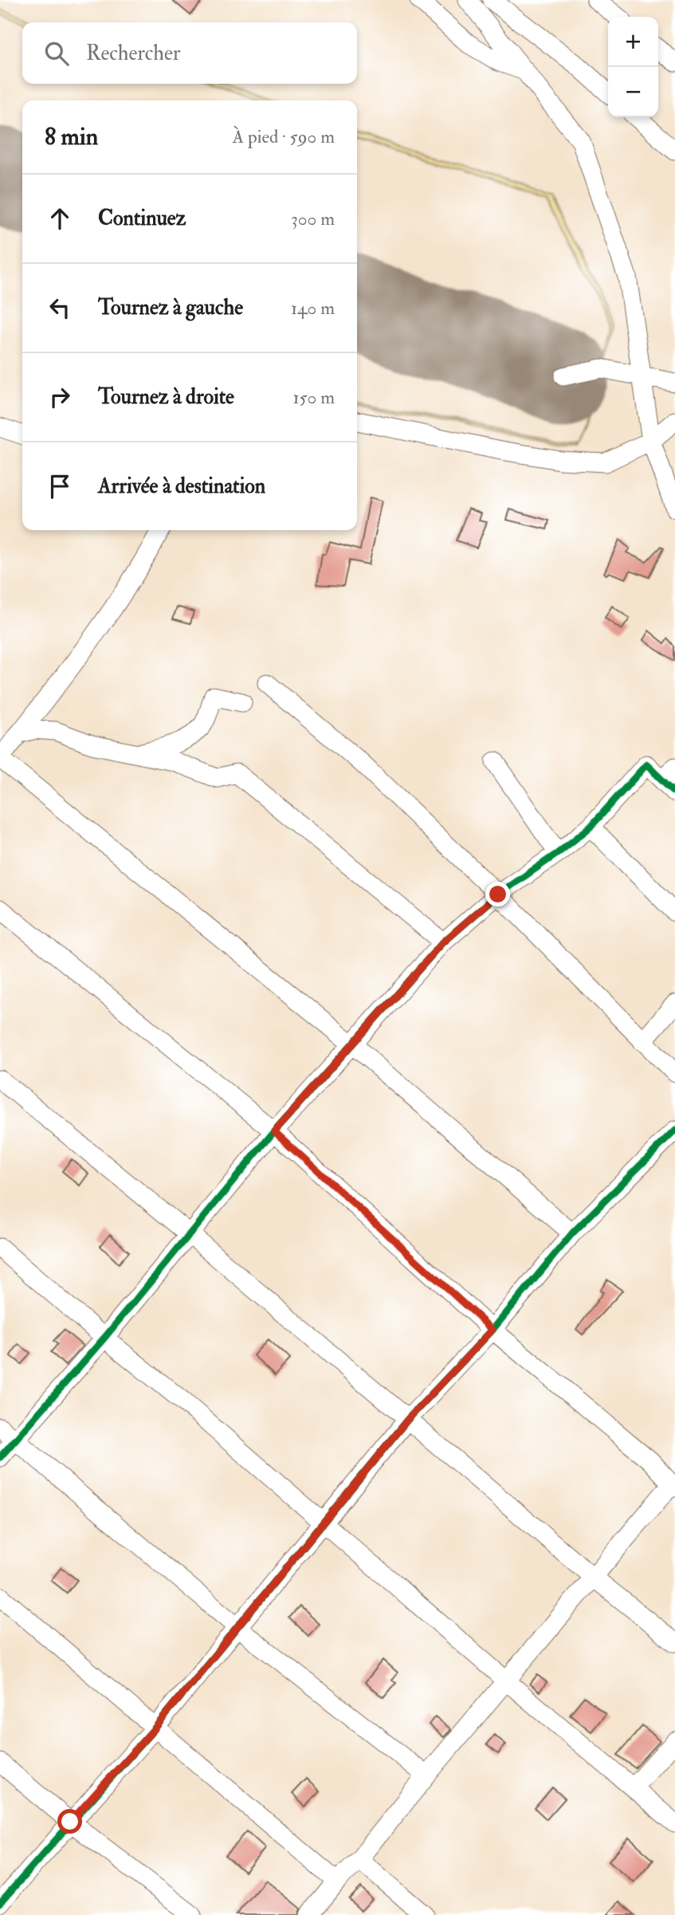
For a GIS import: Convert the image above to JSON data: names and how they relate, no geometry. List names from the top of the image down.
{
  "page": {
    "map_buttons": ["+", "−"],
    "search": "Rechercher",
    "heading": ["8 min", "À pied · 590 m"],
    "list": [
      ["Continuez", "300 m"],
      ["Tournez à gauche", "140 m"],
      ["Tournez à droite", "150 m"],
      "Arrivée à destination"
    ]
  }
}
